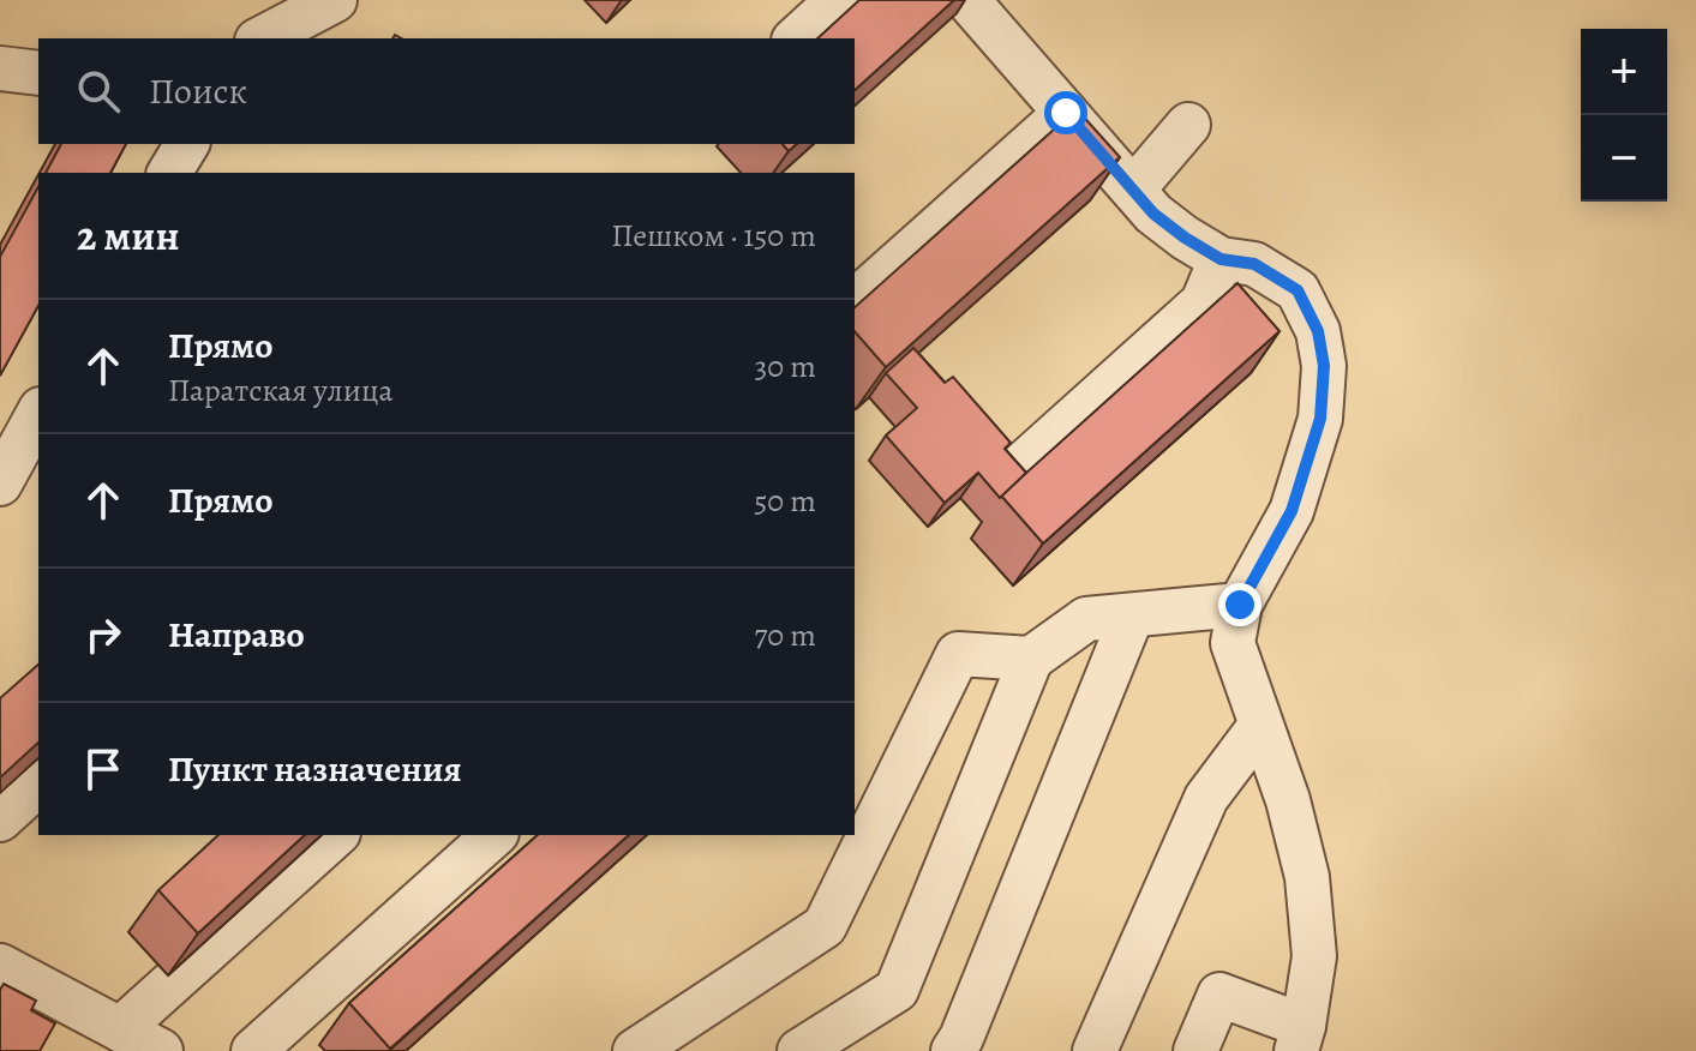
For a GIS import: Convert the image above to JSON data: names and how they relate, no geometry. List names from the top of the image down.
{
  "page": {
    "map_buttons": ["+", "−"],
    "search": "Поиск",
    "heading": ["2 мин", "Пешком · 150 m"],
    "list": [
      ["Прямо", "Паратская улица", "30 m"],
      ["Прямо", "50 m"],
      ["Направо", "70 m"],
      "Пункт назначения"
    ]
  }
}
